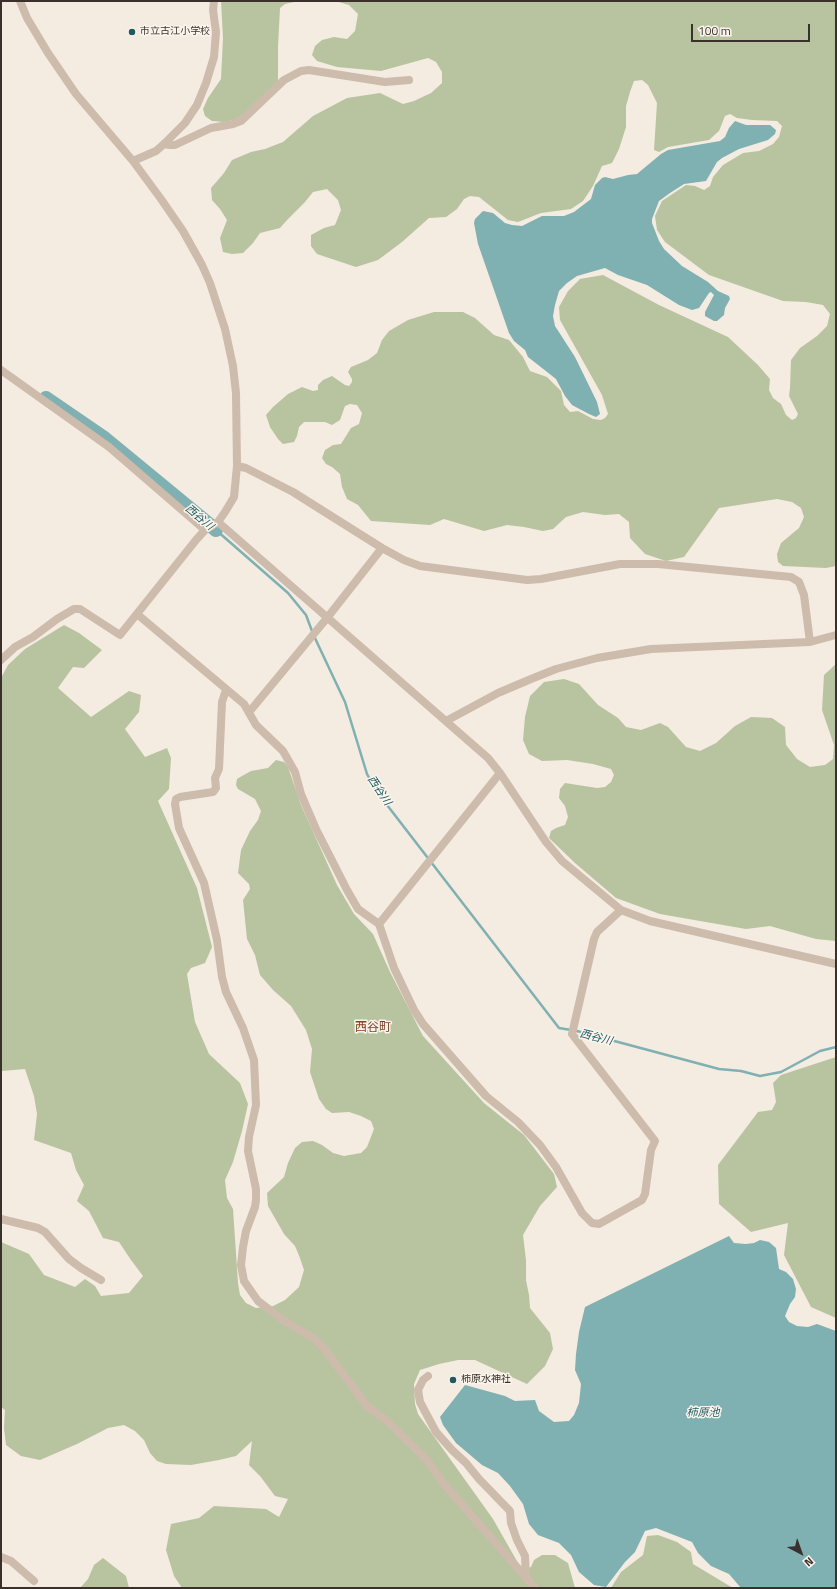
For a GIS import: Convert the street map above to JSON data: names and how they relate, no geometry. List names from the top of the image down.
{
  "districts": ["西谷町"],
  "water": ["西谷川", "柿原池"],
  "places": ["市立古江小学校", "柿原水神社"],
  "scale_bar": "100 m",
  "north": "bottom right"
}
